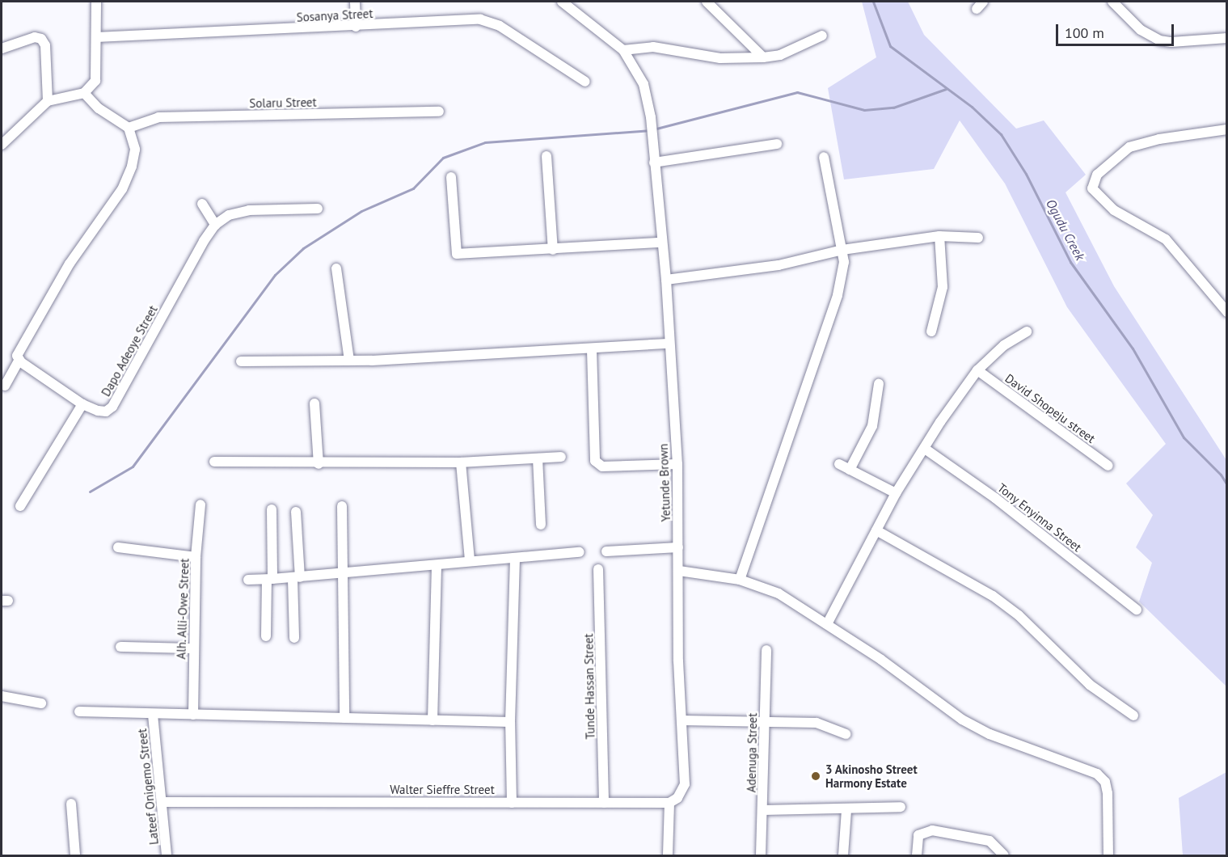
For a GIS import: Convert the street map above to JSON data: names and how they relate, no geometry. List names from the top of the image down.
{
  "streets": {
    "street": [
      "Sosanya Street",
      "Solaru Street",
      "Dapo Adeoye Street",
      "David Shopeju street",
      "Yetunde Brown",
      "Tony Enyinna Street",
      "Alh. Alli-Owe Street",
      "Tunde Hassan Street",
      "Adenuga Street",
      "Lateef Onigemo Street",
      "Walter Sieffre Street"
    ]
  },
  "crossings": [
    ["Yetunde Brown", "Walter Sieffre Street"],
    ["Tunde Hassan Street", "Walter Sieffre Street"],
    ["Lateef Onigemo Street", "Walter Sieffre Street"]
  ],
  "water": ["Ogudu Creek"],
  "places": ["3 Akinosho Street Harmony Estate"],
  "scale_bar": "100 m"
}
